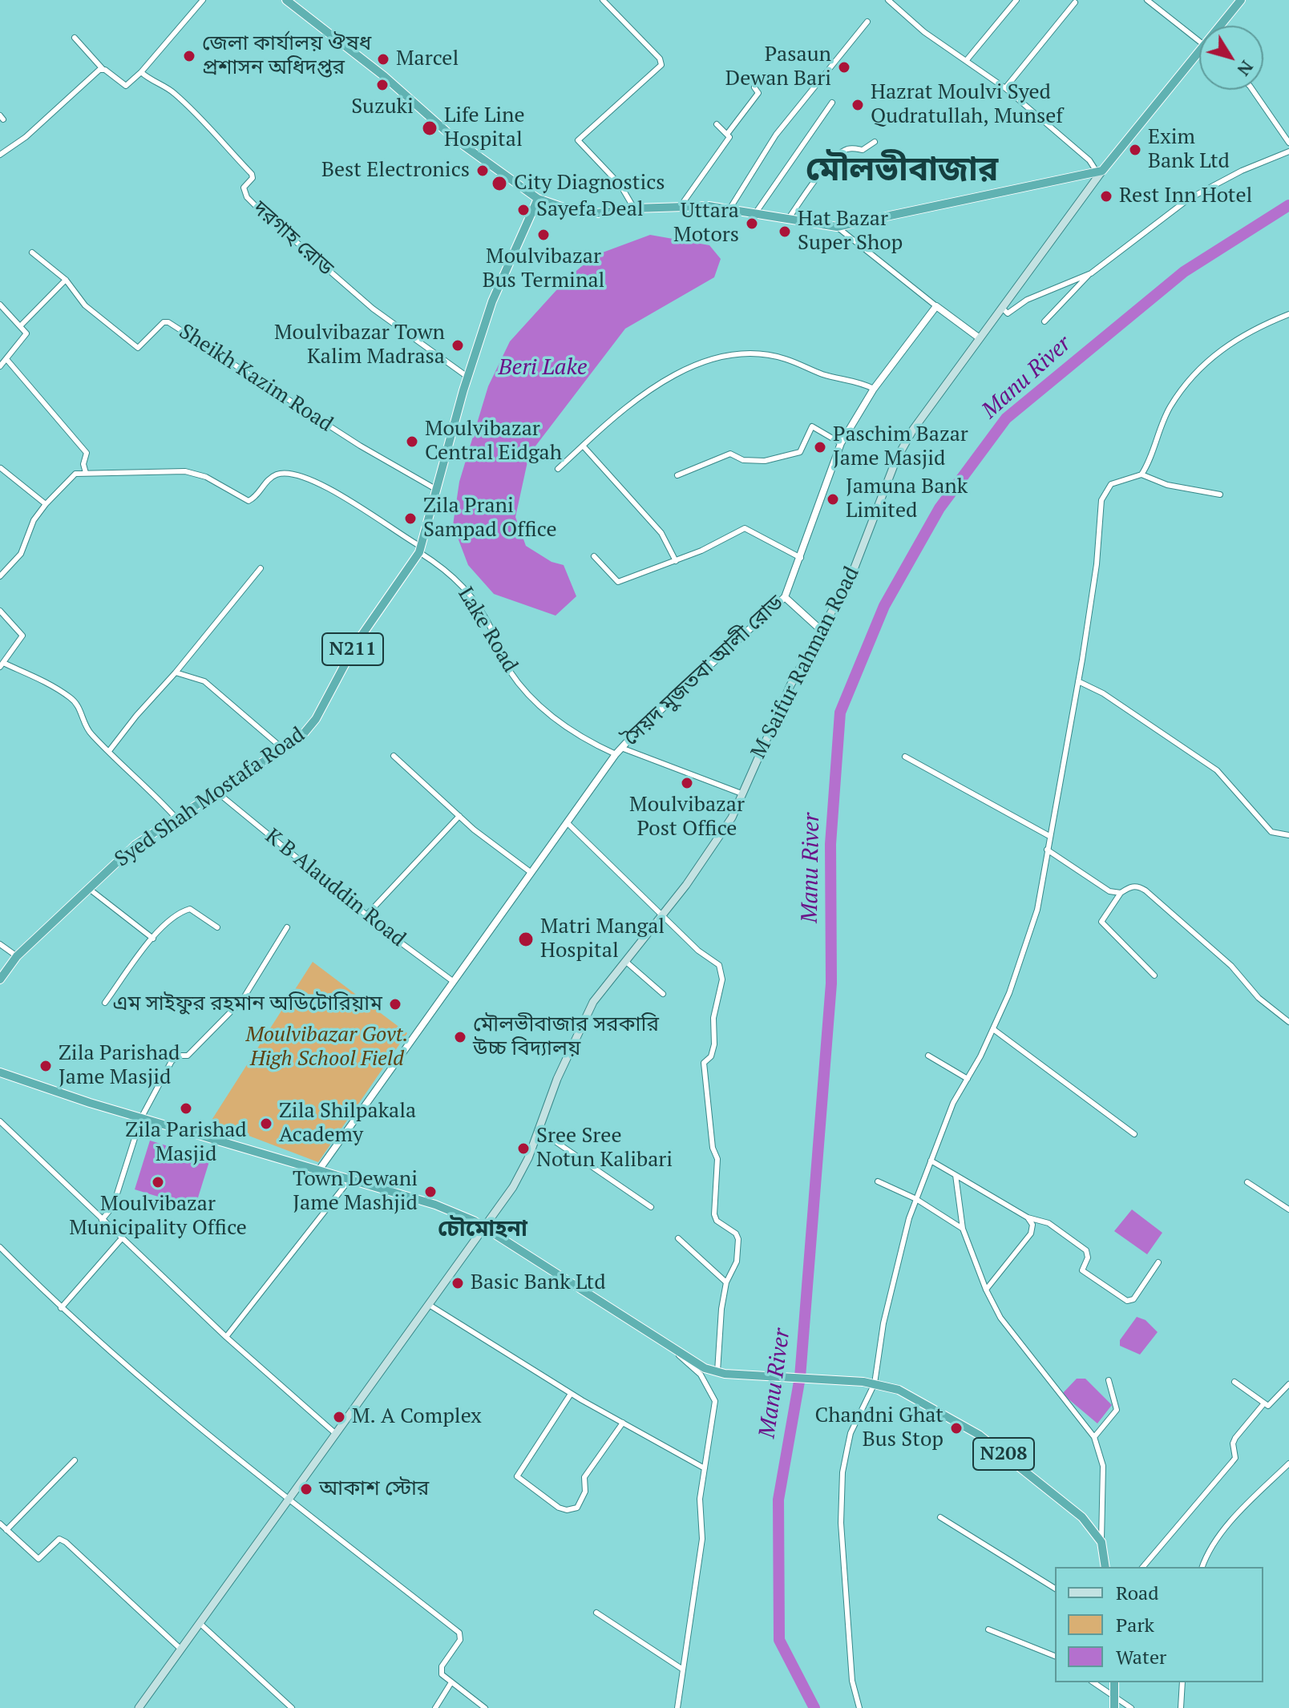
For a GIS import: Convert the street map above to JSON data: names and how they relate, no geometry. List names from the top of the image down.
{
  "streets": {
    "highway": ["N211", "Syed Shah Mostafa Road", "N208"],
    "main road": ["M Saifur Rahman Road"],
    "street": [
      "দরগাহ রোড",
      "Sheikh Kazim Road",
      "Lake Road",
      "সৈয়দ মুজতবা আলী রোড",
      "K B Alauddin Road"
    ]
  },
  "crossings": [
    ["দরগাহ রোড", "Syed Shah Mostafa Road"],
    ["Sheikh Kazim Road", "Syed Shah Mostafa Road"],
    ["Lake Road", "সৈয়দ মুজতবা আলী রোড"],
    ["Lake Road", "Syed Shah Mostafa Road"],
    ["M Saifur Rahman Road", "N208"],
    ["সৈয়দ মুজতবা আলী রোড", "K B Alauddin Road"],
    ["সৈয়দ মুজতবা আলী রোড", "N208"],
    ["Syed Shah Mostafa Road", "K B Alauddin Road"]
  ],
  "districts": ["মৌলভীবাজার", "চৌমোহনা"],
  "water": ["Beri Lake", "Manu River"],
  "parks": ["Moulvibazar Govt. High School Field"],
  "places": [
    "জেলা কার্যালয় ঔষধ প্রশাসন অধিদপ্তর",
    "Marcel",
    "Pasaun Dewan Bari",
    "Suzuki",
    "Hazrat Moulvi Syed Qudratullah, Munsef",
    "Life Line Hospital",
    "Exim Bank Ltd",
    "Best Electronics",
    "City Diagnostics",
    "Rest Inn Hotel",
    "Sayefa Deal",
    "Uttara Motors",
    "Hat Bazar Super Shop",
    "Moulvibazar Bus Terminal",
    "Moulvibazar Town Kalim Madrasa",
    "Moulvibazar Central Eidgah",
    "Paschim Bazar Jame Masjid",
    "Jamuna Bank Limited",
    "Zila Prani Sampad Office",
    "Moulvibazar Post Office",
    "Matri Mangal Hospital",
    "এম সাইফুর রহমান অডিটোরিয়াম",
    "মৌলভীবাজার সরকারি উচ্চ বিদ্যালয়",
    "Zila Parishad Jame Masjid",
    "Zila Parishad Masjid",
    "Zila Shilpakala Academy",
    "Sree Sree Notun Kalibari",
    "Moulvibazar Municipality Office",
    "Town Dewani Jame Mashjid",
    "Basic Bank Ltd",
    "M. A Complex",
    "Chandni Ghat Bus Stop",
    "আকাশ স্টোর"
  ],
  "legend": ["Road", "Park", "Water"],
  "north": "bottom right"
}
